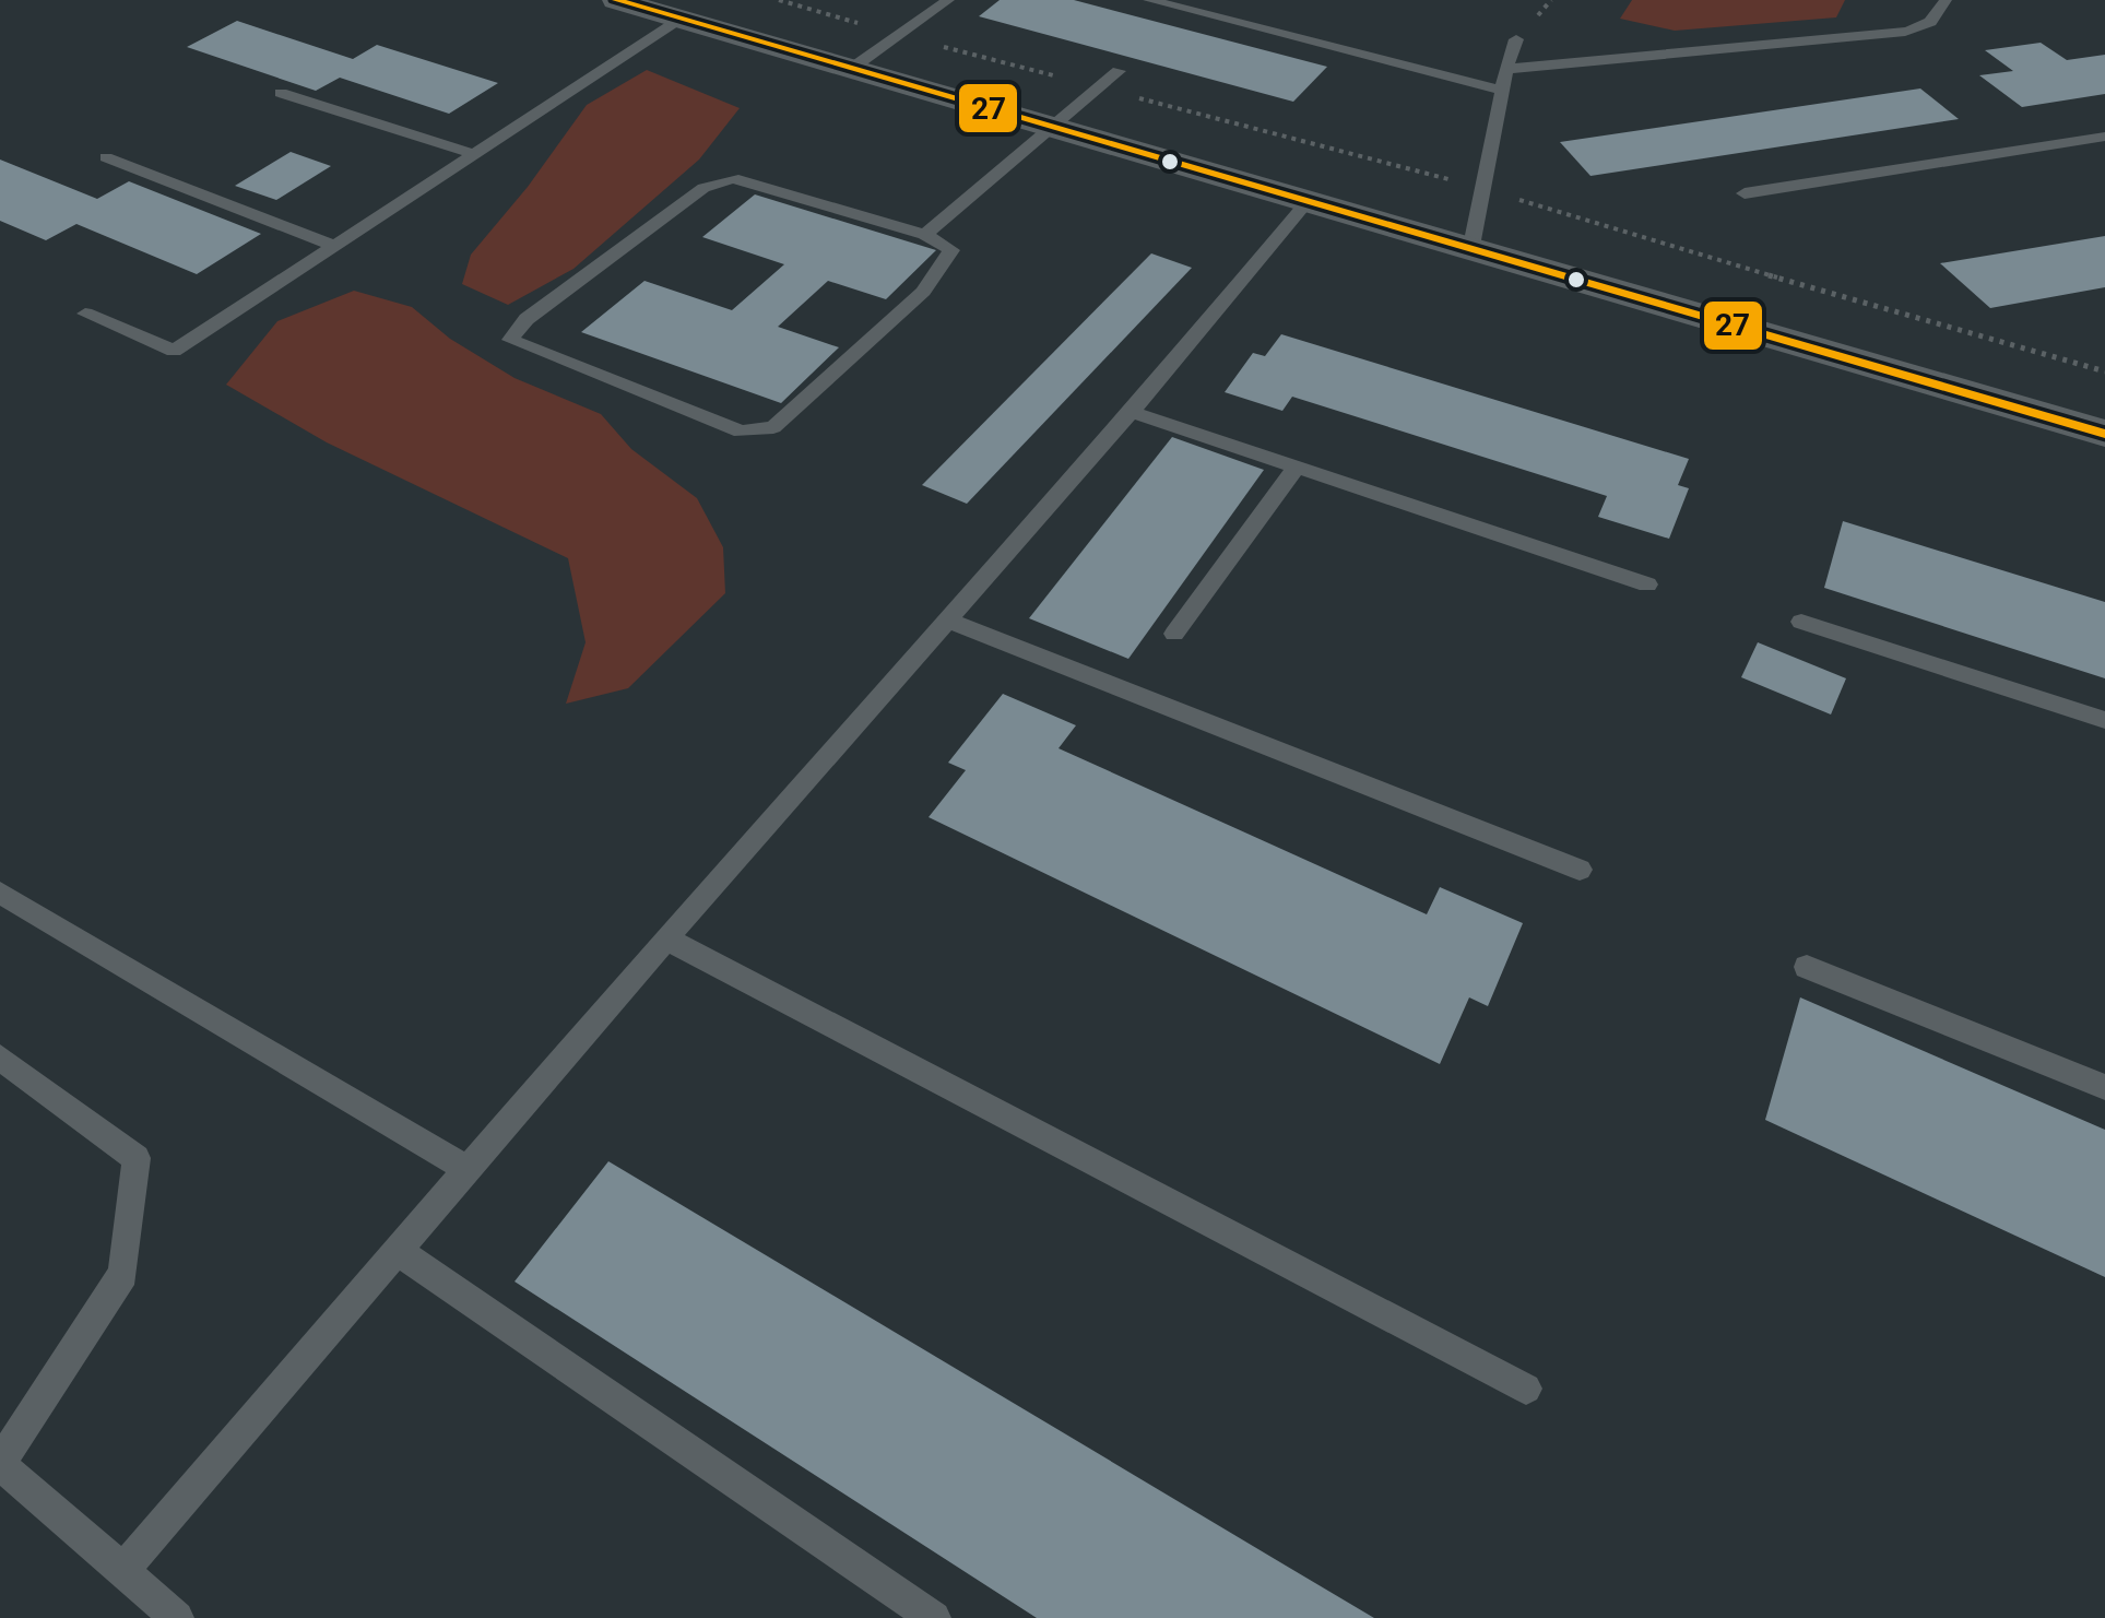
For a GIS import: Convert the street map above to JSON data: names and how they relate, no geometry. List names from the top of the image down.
{
  "lines": ["transit line 27"]
}
